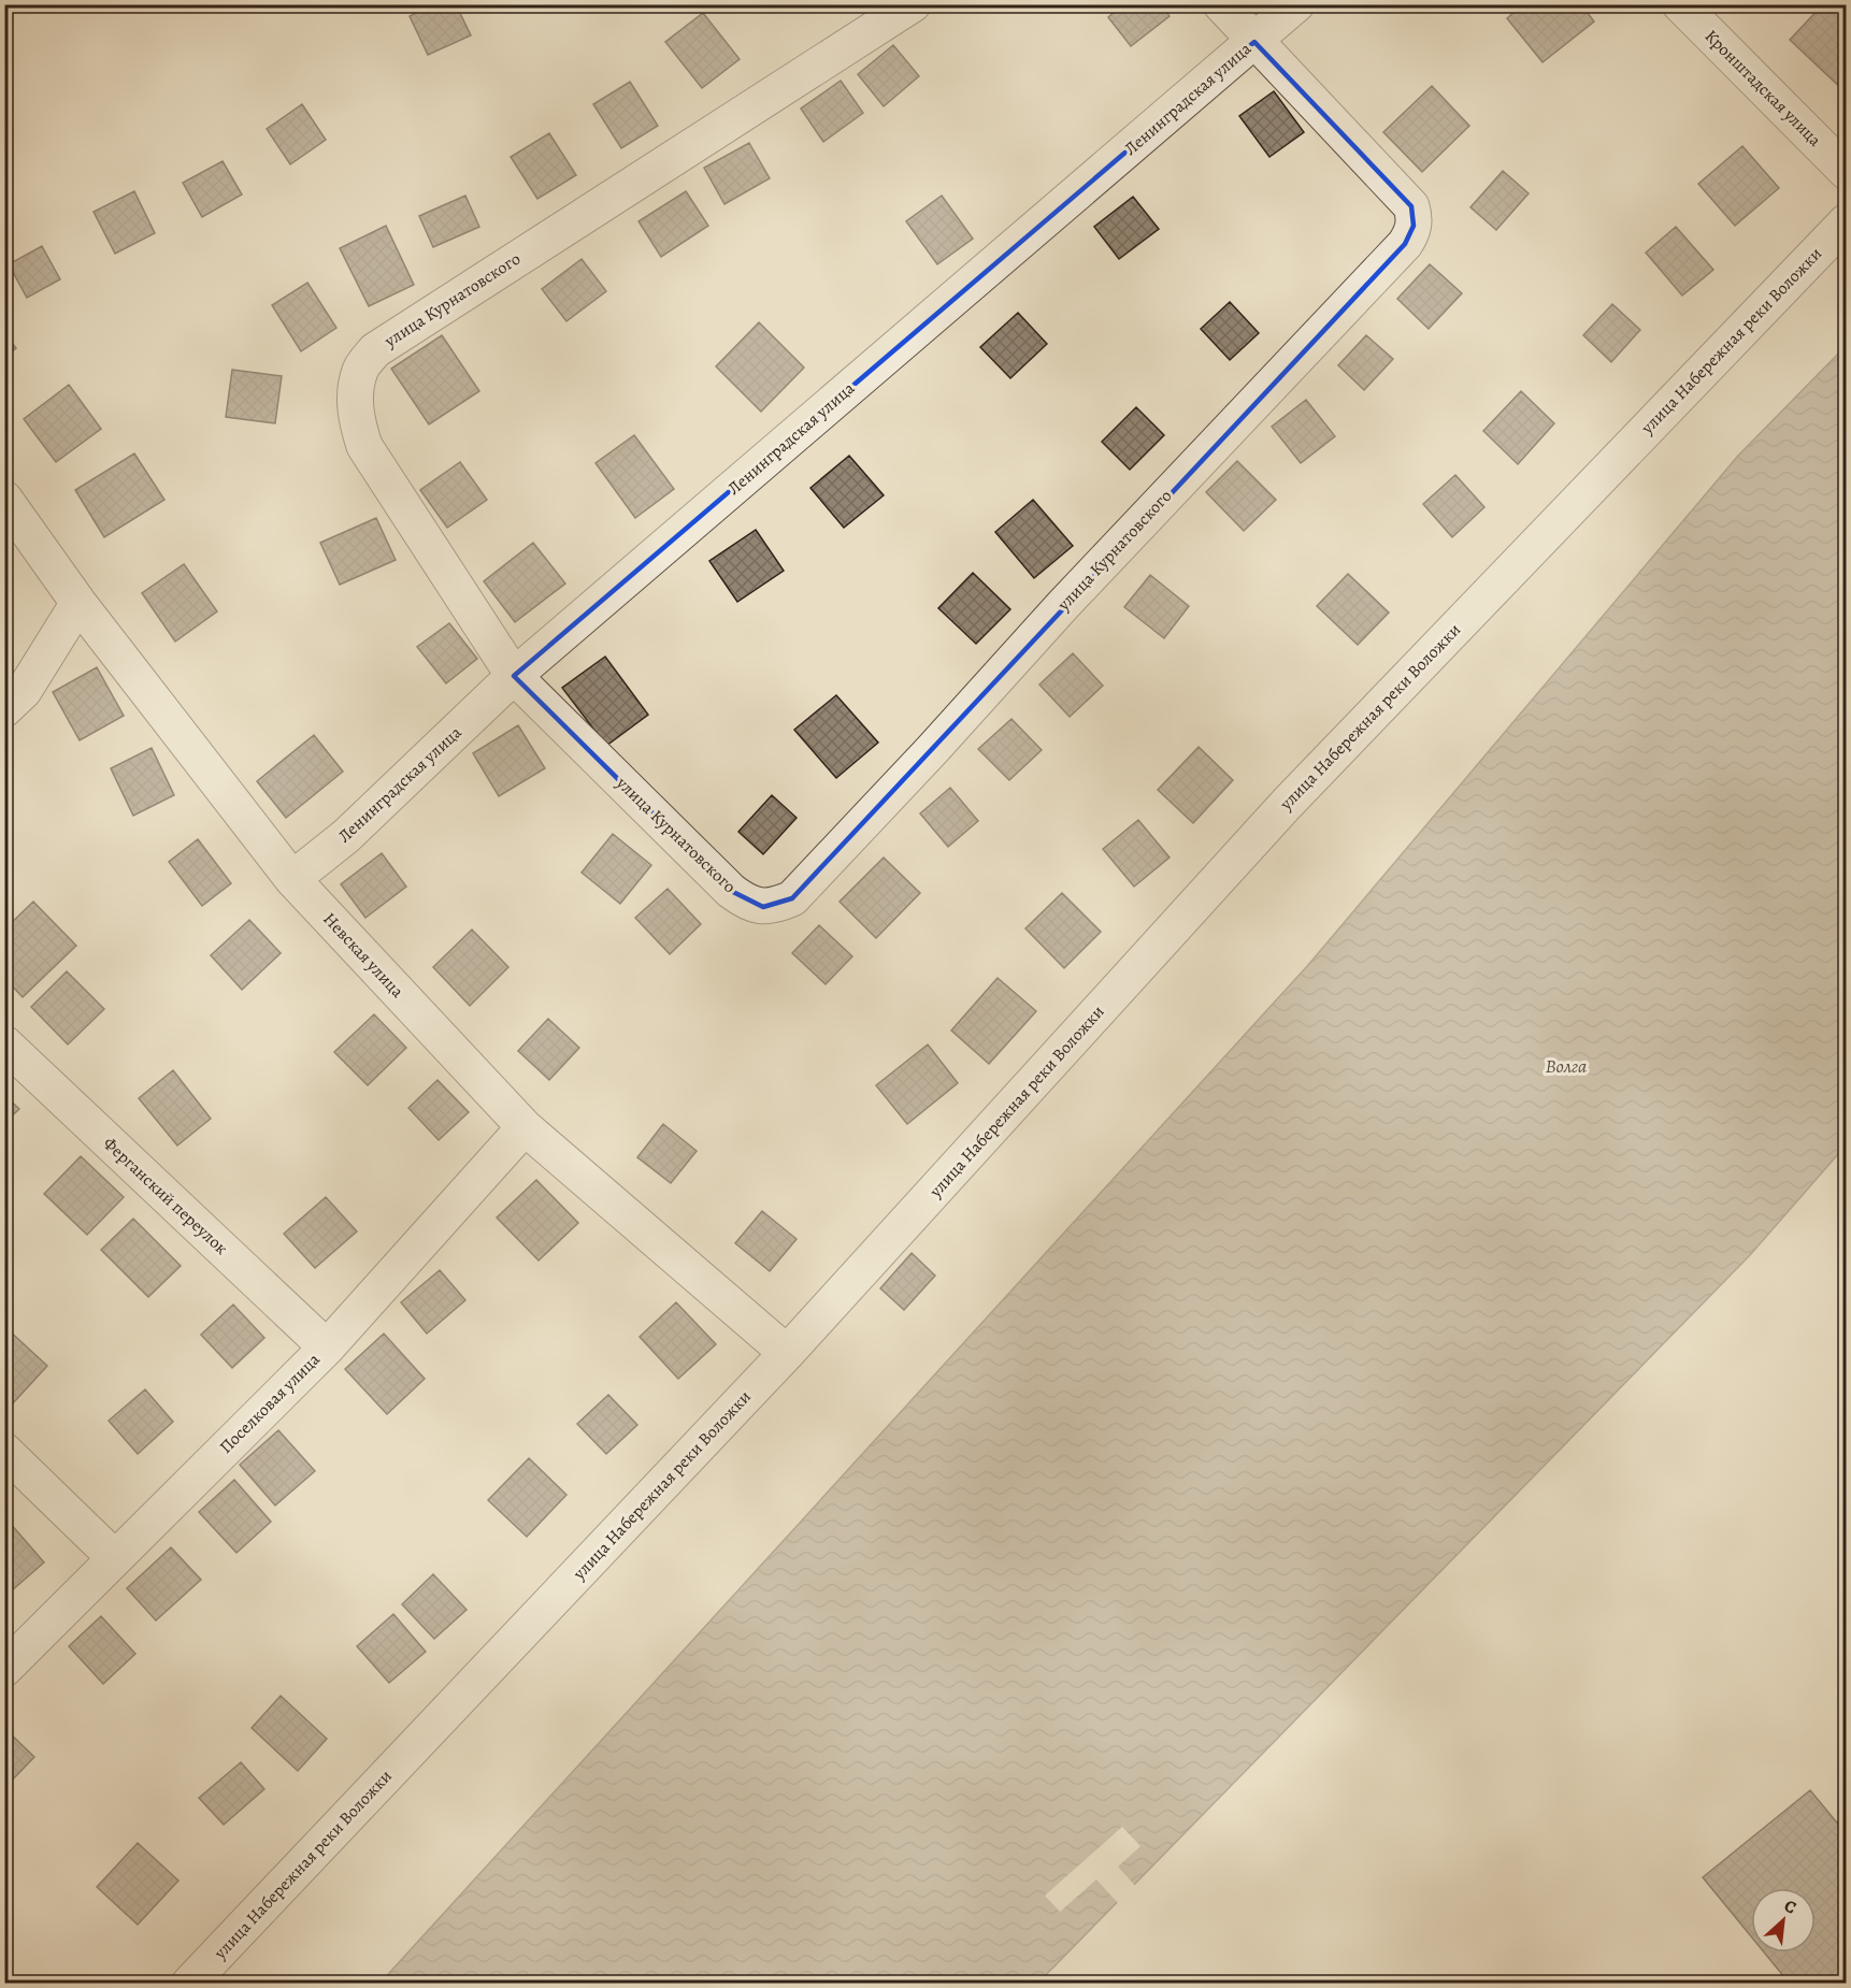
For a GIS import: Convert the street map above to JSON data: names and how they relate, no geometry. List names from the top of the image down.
{
  "streets": {
    "street": [
      "Кронштадская улица",
      "Ленинградская улица",
      "улица Курнатовского",
      "улица Набережная реки Воложки",
      "Невская улица",
      "Ферганский переулок",
      "Поселковая улица"
    ]
  },
  "crossings": [
    ["Ленинградская улица", "улица Курнатовского"],
    ["Ленинградская улица", "Невская улица"],
    ["улица Набережная реки Воложки", "Невская улица"],
    ["Невская улица", "Поселковая улица"],
    ["Ферганский переулок", "Поселковая улица"]
  ],
  "water": ["Волга"],
  "north": "top right"
}
